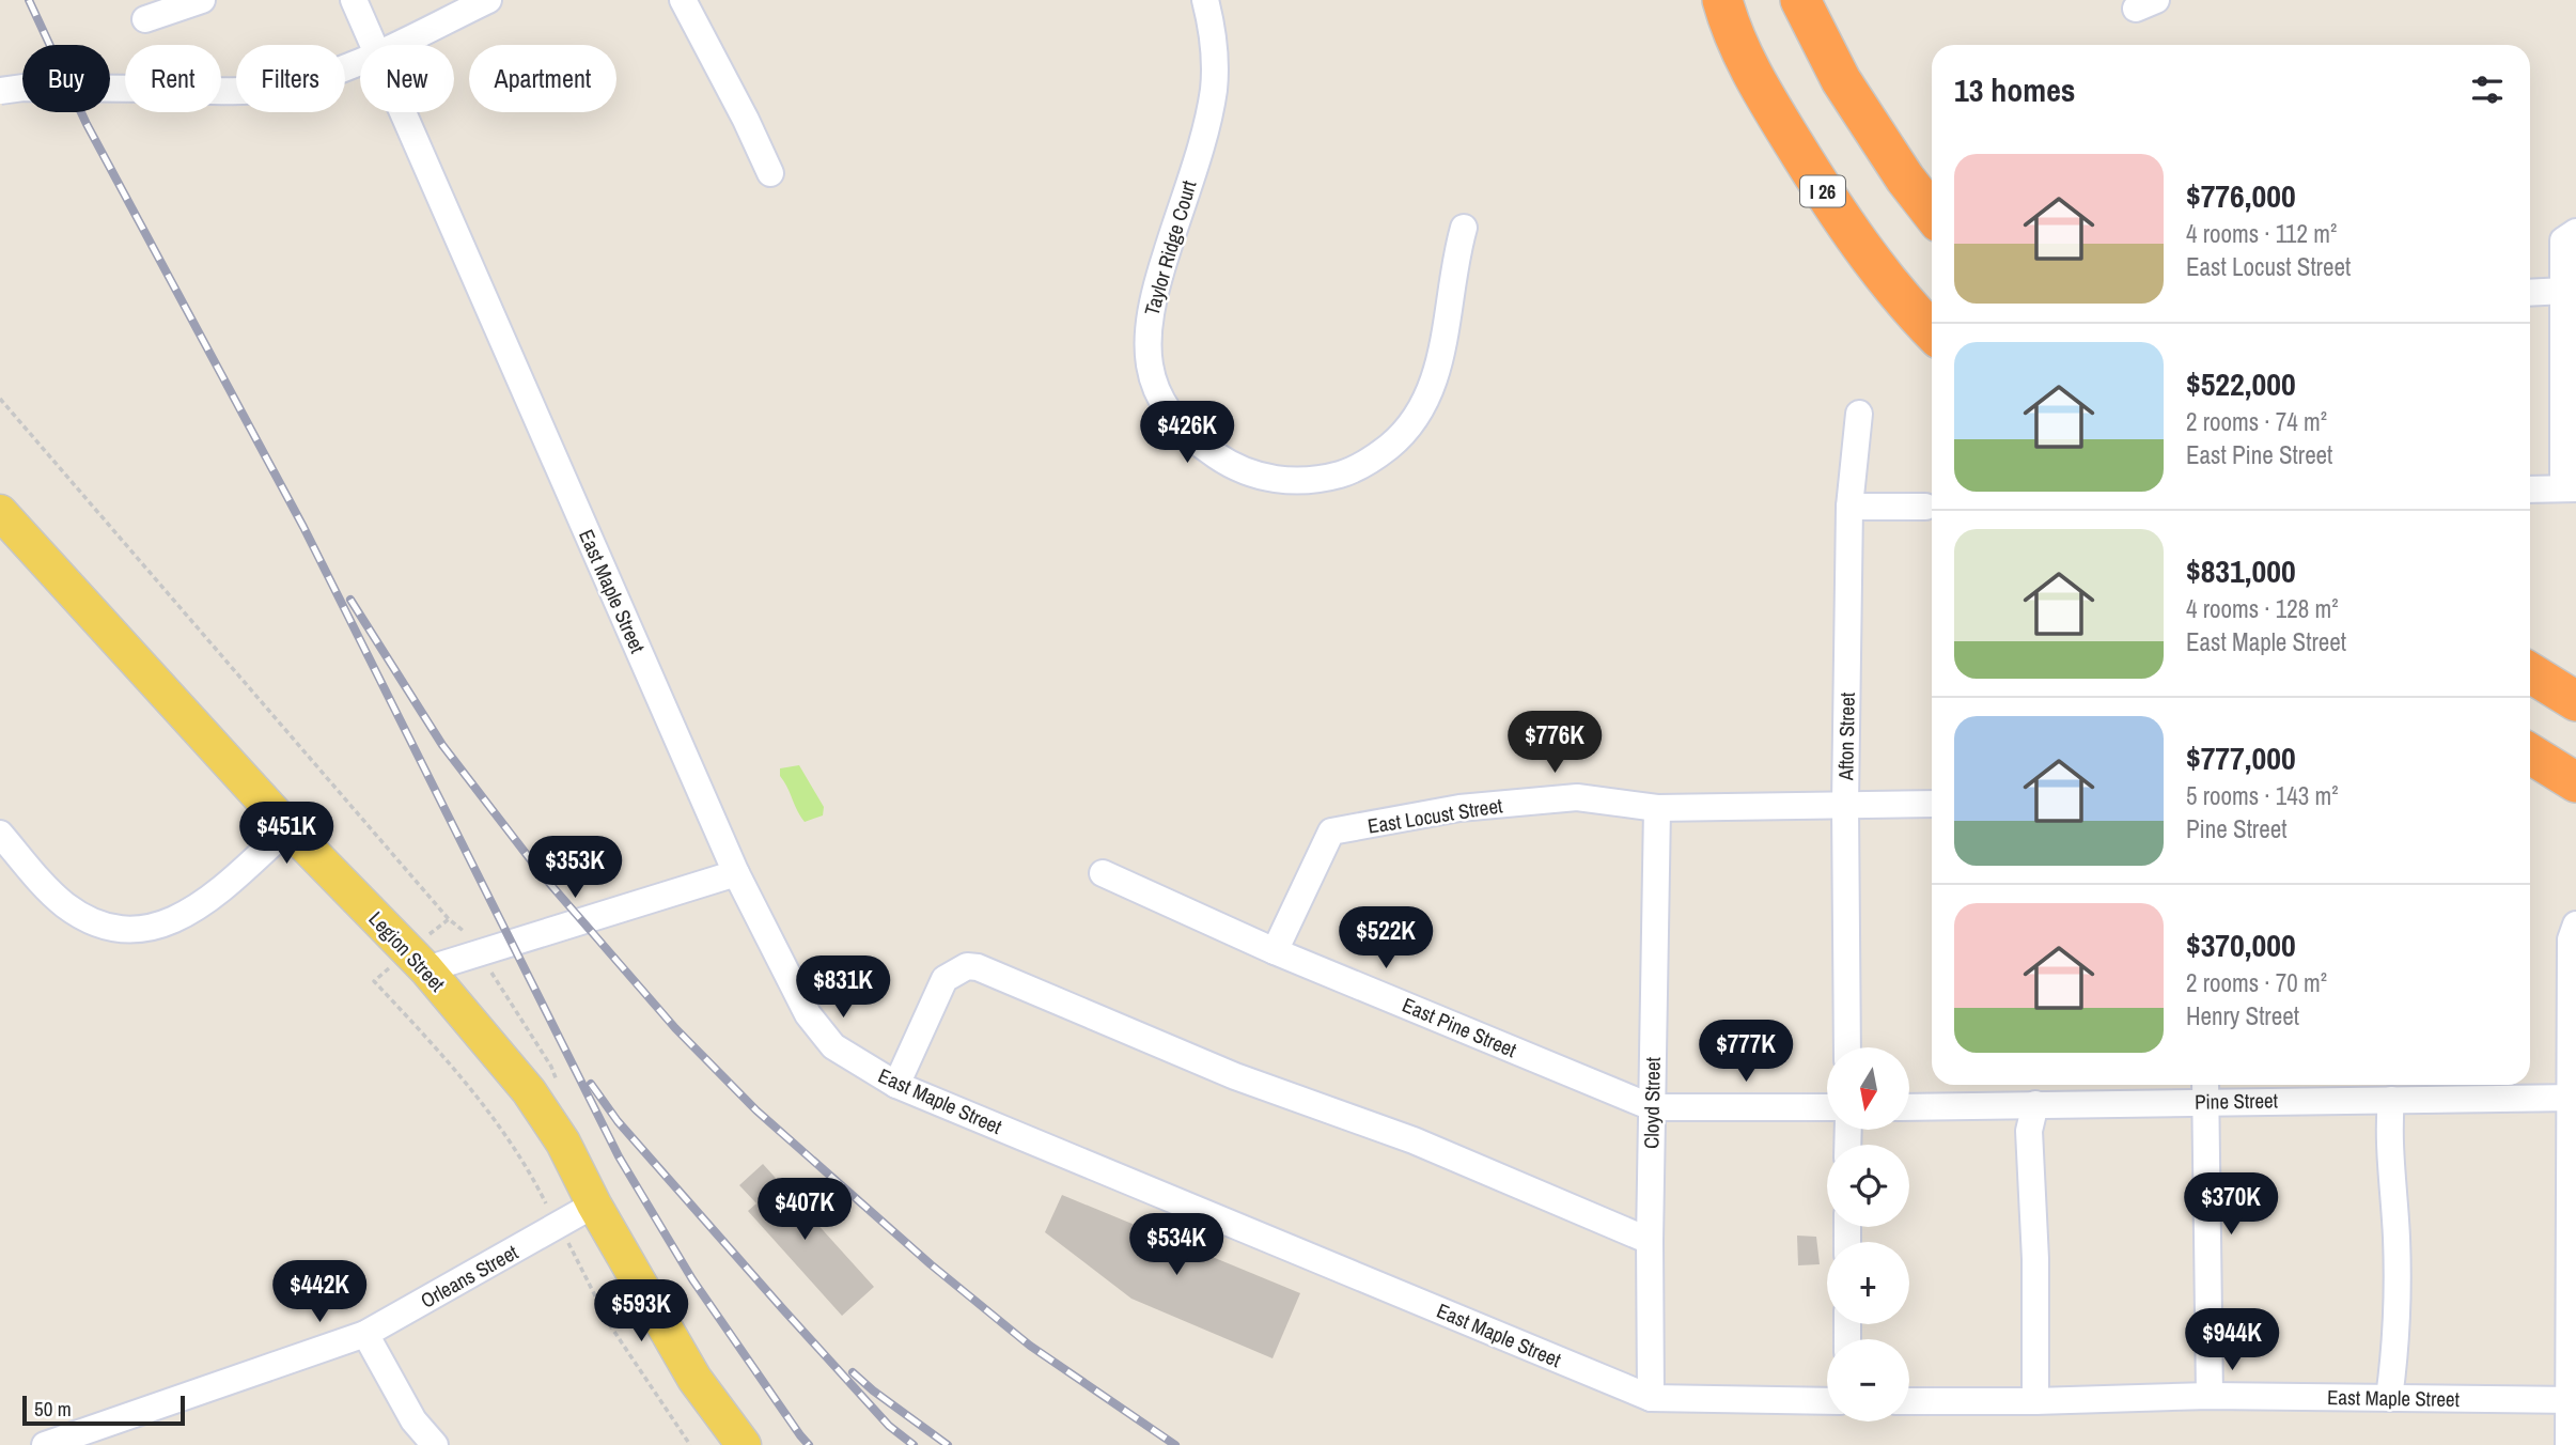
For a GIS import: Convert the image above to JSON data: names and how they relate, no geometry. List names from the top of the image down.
{
  "streets": {
    "highway": ["I 26"],
    "main road": ["Legion Street"],
    "street": [
      "Taylor Ridge Court",
      "East Maple Street",
      "Afton Street",
      "East Locust Street",
      "East Pine Street",
      "Pine Street",
      "Cloyd Street",
      "Orleans Street"
    ]
  },
  "crossings": [
    ["East Maple Street", "Cloyd Street"],
    ["Afton Street", "East Locust Street"],
    ["East Locust Street", "East Pine Street"],
    ["East Locust Street", "Cloyd Street"],
    ["Legion Street", "Orleans Street"],
    ["East Pine Street", "Cloyd Street"]
  ],
  "scale_bar": "50 m",
  "north": "bottom",
  "page": {
    "chip": [
      "Buy",
      "Rent",
      "Filters",
      "New",
      "Apartment"
    ],
    "heading": "13 homes",
    "list": [
      {
        "name": "$776,000",
        "note": "4 rooms · 112 m² · East Locust Street"
      },
      {
        "name": "$522,000",
        "note": "2 rooms · 74 m² · East Pine Street"
      },
      {
        "name": "$831,000",
        "note": "4 rooms · 128 m² · East Maple Street"
      },
      {
        "name": "$777,000",
        "note": "5 rooms · 143 m² · Pine Street"
      },
      {
        "name": "$370,000",
        "note": "2 rooms · 70 m² · Henry Street"
      }
    ],
    "price": [
      "$426K",
      "$776K",
      "$451K",
      "$353K",
      "$522K",
      "$831K",
      "$777K",
      "$370K",
      "$407K",
      "$534K",
      "$442K",
      "$593K",
      "$944K"
    ],
    "map_buttons": ["+", "−"],
    "scale": "50 m"
  }
}
